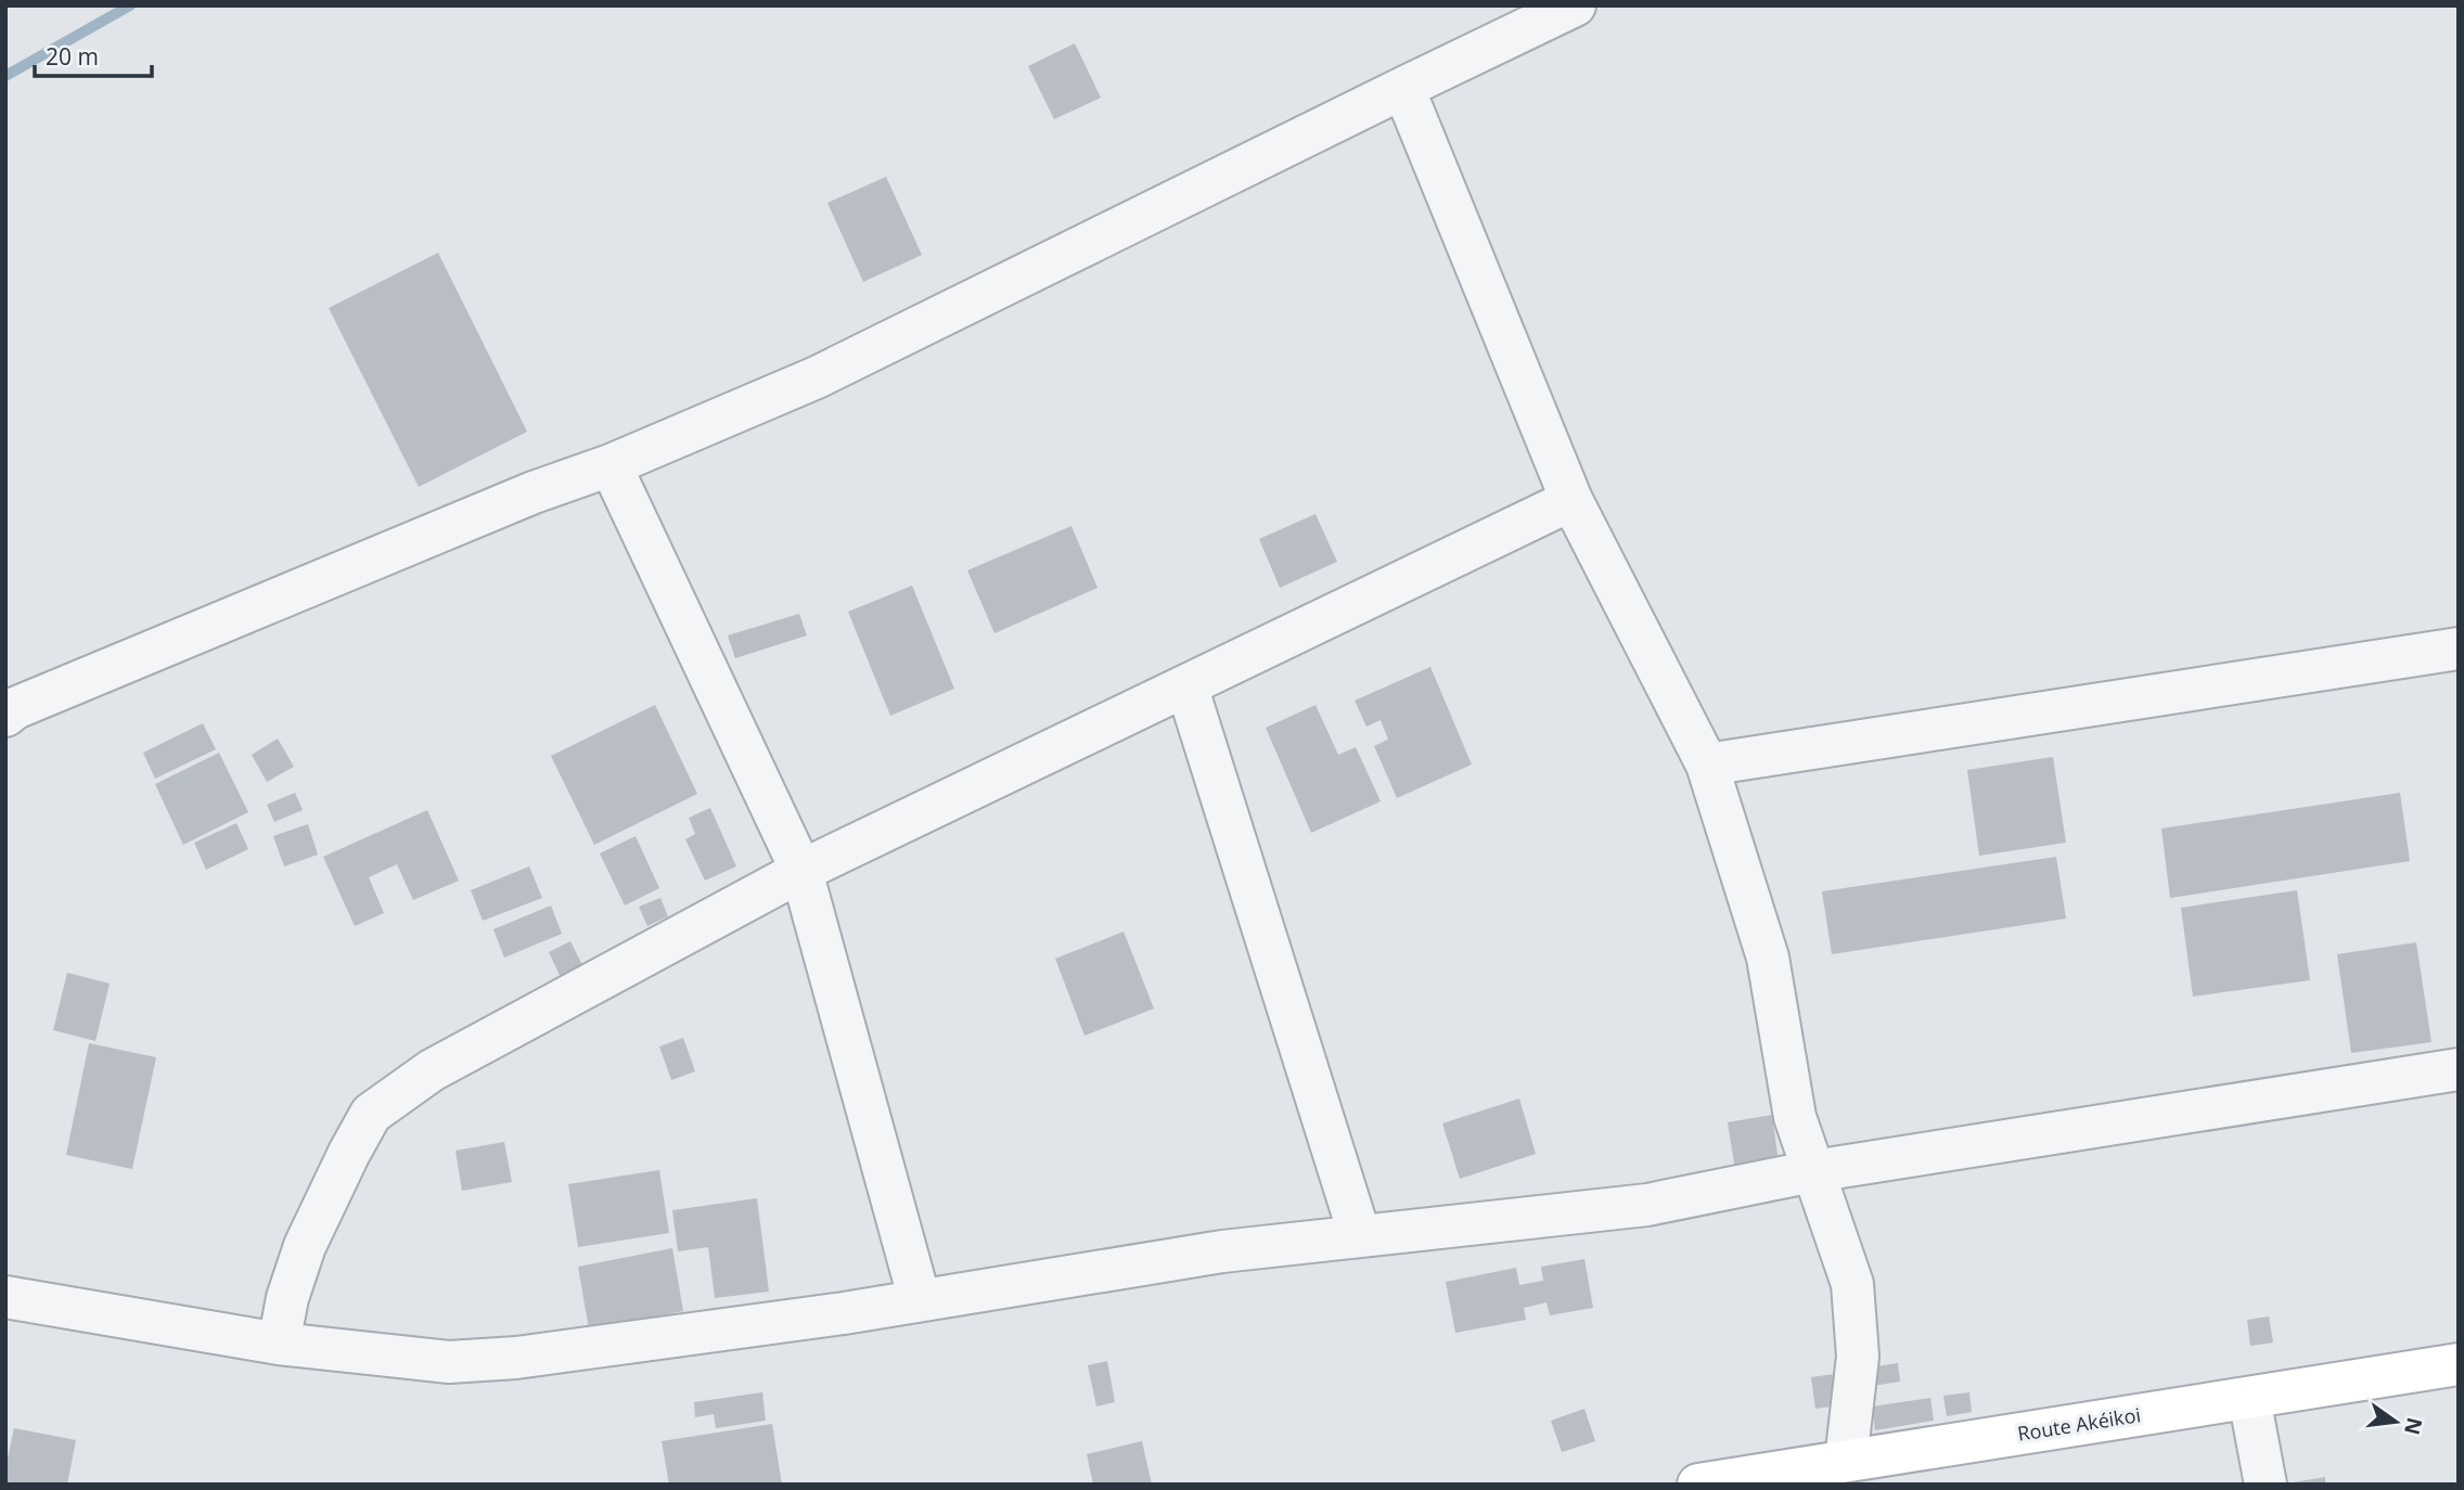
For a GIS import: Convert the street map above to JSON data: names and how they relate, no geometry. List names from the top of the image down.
{
  "streets": {
    "street": ["Route Akéikoi"]
  },
  "scale_bar": "20 m",
  "north": "right"
}
